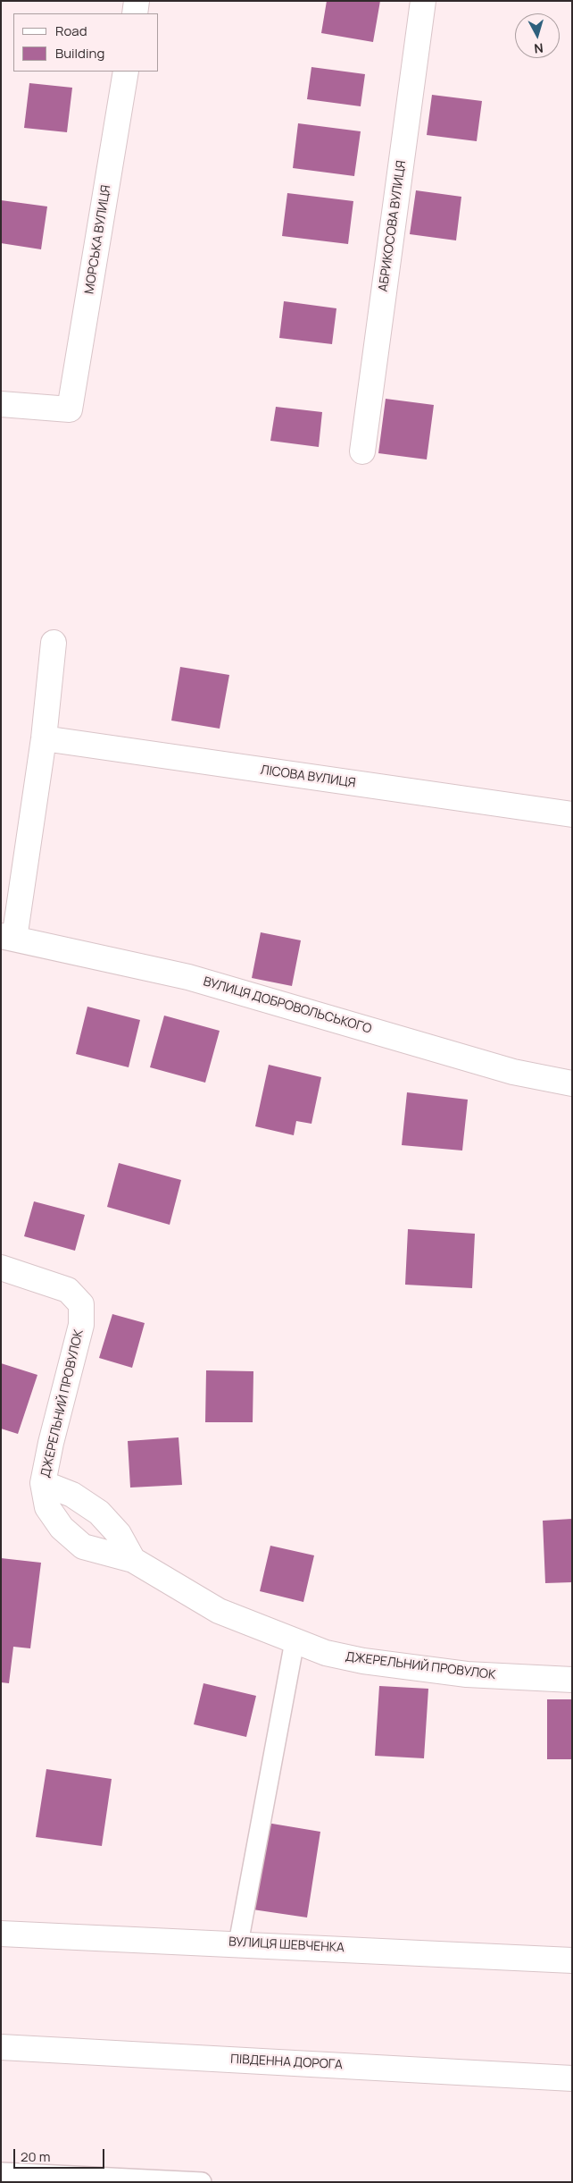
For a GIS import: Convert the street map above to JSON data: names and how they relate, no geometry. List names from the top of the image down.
{
  "streets": {
    "main road": [
      "АБРИКОСОВА ВУЛИЦЯ",
      "МОРСЬКА ВУЛИЦЯ",
      "ЛІСОВА ВУЛИЦЯ",
      "ВУЛИЦЯ ДОБРОВОЛЬСЬКОГО",
      "ДЖЕРЕЛЬНИЙ ПРОВУЛОК",
      "ВУЛИЦЯ ШЕВЧЕНКА",
      "ПІВДЕННА ДОРОГА"
    ]
  },
  "legend": ["Road", "Building"],
  "scale_bar": "20 m",
  "north": "bottom"
}
